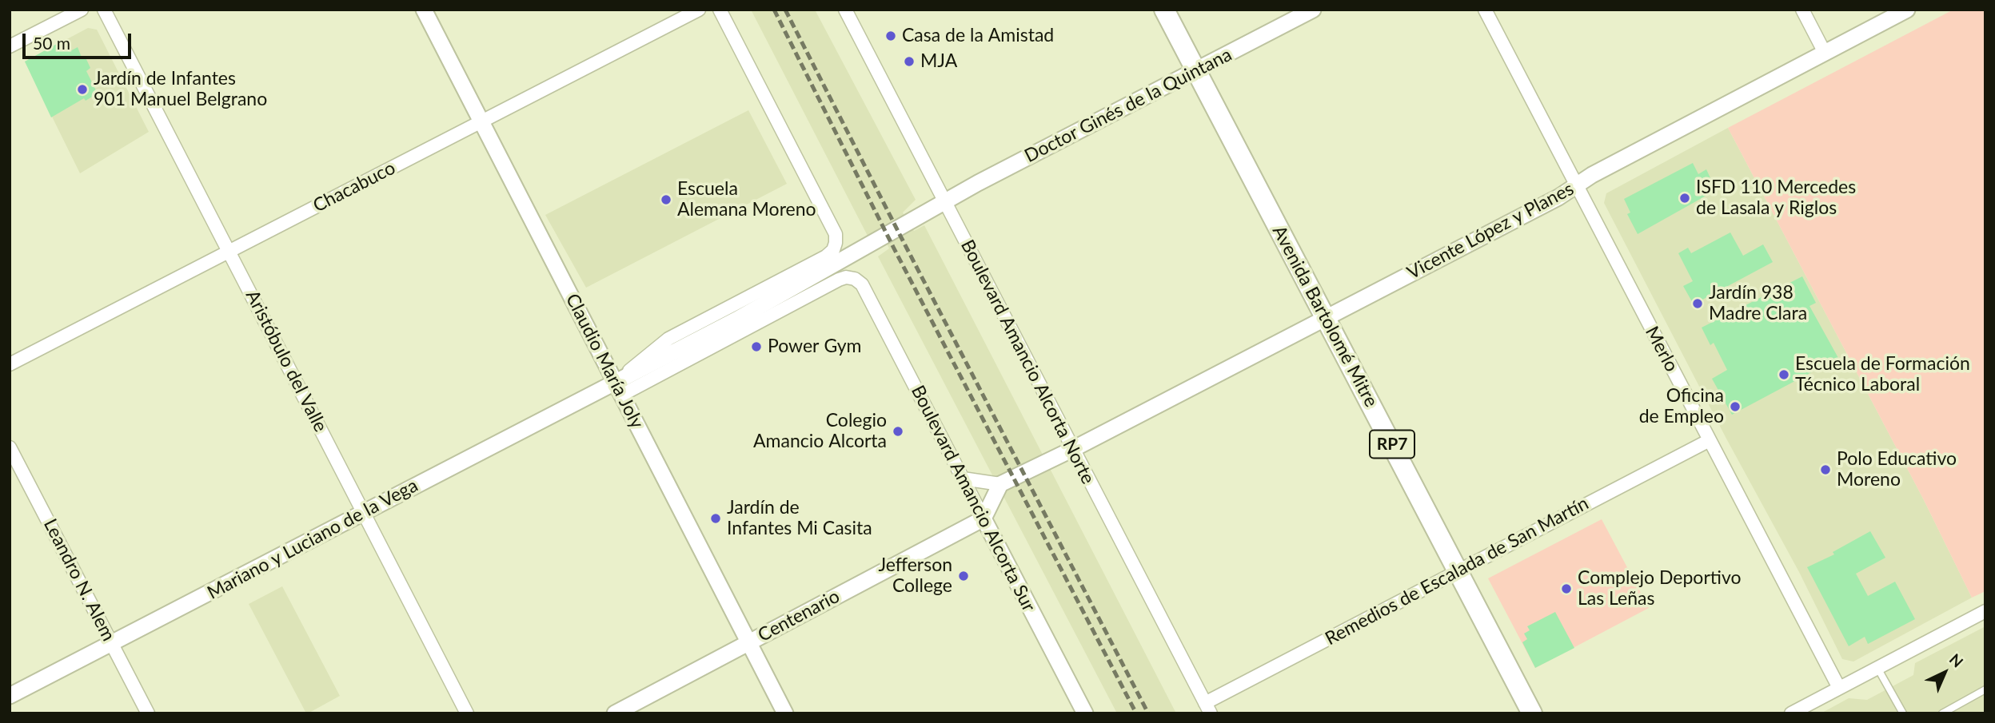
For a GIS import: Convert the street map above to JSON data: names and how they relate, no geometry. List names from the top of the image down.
{
  "streets": {
    "main road": ["Avenida Bartolomé Mitre", "RP7"],
    "street": [
      "Doctor Ginés de la Quintana",
      "Chacabuco",
      "Vicente López y Planes",
      "Merlo",
      "Aristóbulo del Valle",
      "Claudio María Joly",
      "Boulevard Amancio Alcorta Norte",
      "Boulevard Amancio Alcorta Sur",
      "Mariano y Luciano de la Vega",
      "Remedios de Escalada de San Martín",
      "Leandro N. Alem",
      "Centenario"
    ]
  },
  "crossings": [
    ["Doctor Ginés de la Quintana", "Avenida Bartolomé Mitre"],
    ["Doctor Ginés de la Quintana", "Boulevard Amancio Alcorta Norte"],
    ["Doctor Ginés de la Quintana", "Mariano y Luciano de la Vega"],
    ["Chacabuco", "Aristóbulo del Valle"],
    ["Chacabuco", "Claudio María Joly"],
    ["Vicente López y Planes", "Avenida Bartolomé Mitre"],
    ["Vicente López y Planes", "Merlo"],
    ["Vicente López y Planes", "Boulevard Amancio Alcorta Norte"],
    ["Avenida Bartolomé Mitre", "Remedios de Escalada de San Martín"],
    ["Merlo", "Remedios de Escalada de San Martín"],
    ["Aristóbulo del Valle", "Mariano y Luciano de la Vega"],
    ["Claudio María Joly", "Mariano y Luciano de la Vega"],
    ["Claudio María Joly", "Centenario"],
    ["Boulevard Amancio Alcorta Norte", "Remedios de Escalada de San Martín"],
    ["Boulevard Amancio Alcorta Sur", "Mariano y Luciano de la Vega"],
    ["Boulevard Amancio Alcorta Sur", "Centenario"],
    ["Mariano y Luciano de la Vega", "Leandro N. Alem"]
  ],
  "places": [
    "Casa de la Amistad",
    "MJA",
    "Jardín de Infantes 901 Manuel Belgrano",
    "ISFD 110 Mercedes de Lasala y Riglos",
    "Escuela Alemana Moreno",
    "Jardín 938 Madre Clara",
    "Power Gym",
    "Escuela de Formación Técnico Laboral",
    "Oficina de Empleo",
    "Colegio Amancio Alcorta",
    "Polo Educativo Moreno",
    "Jardín de Infantes Mi Casita",
    "Jefferson College",
    "Complejo Deportivo Las Leñas"
  ],
  "scale_bar": "50 m",
  "north": "top right"
}
